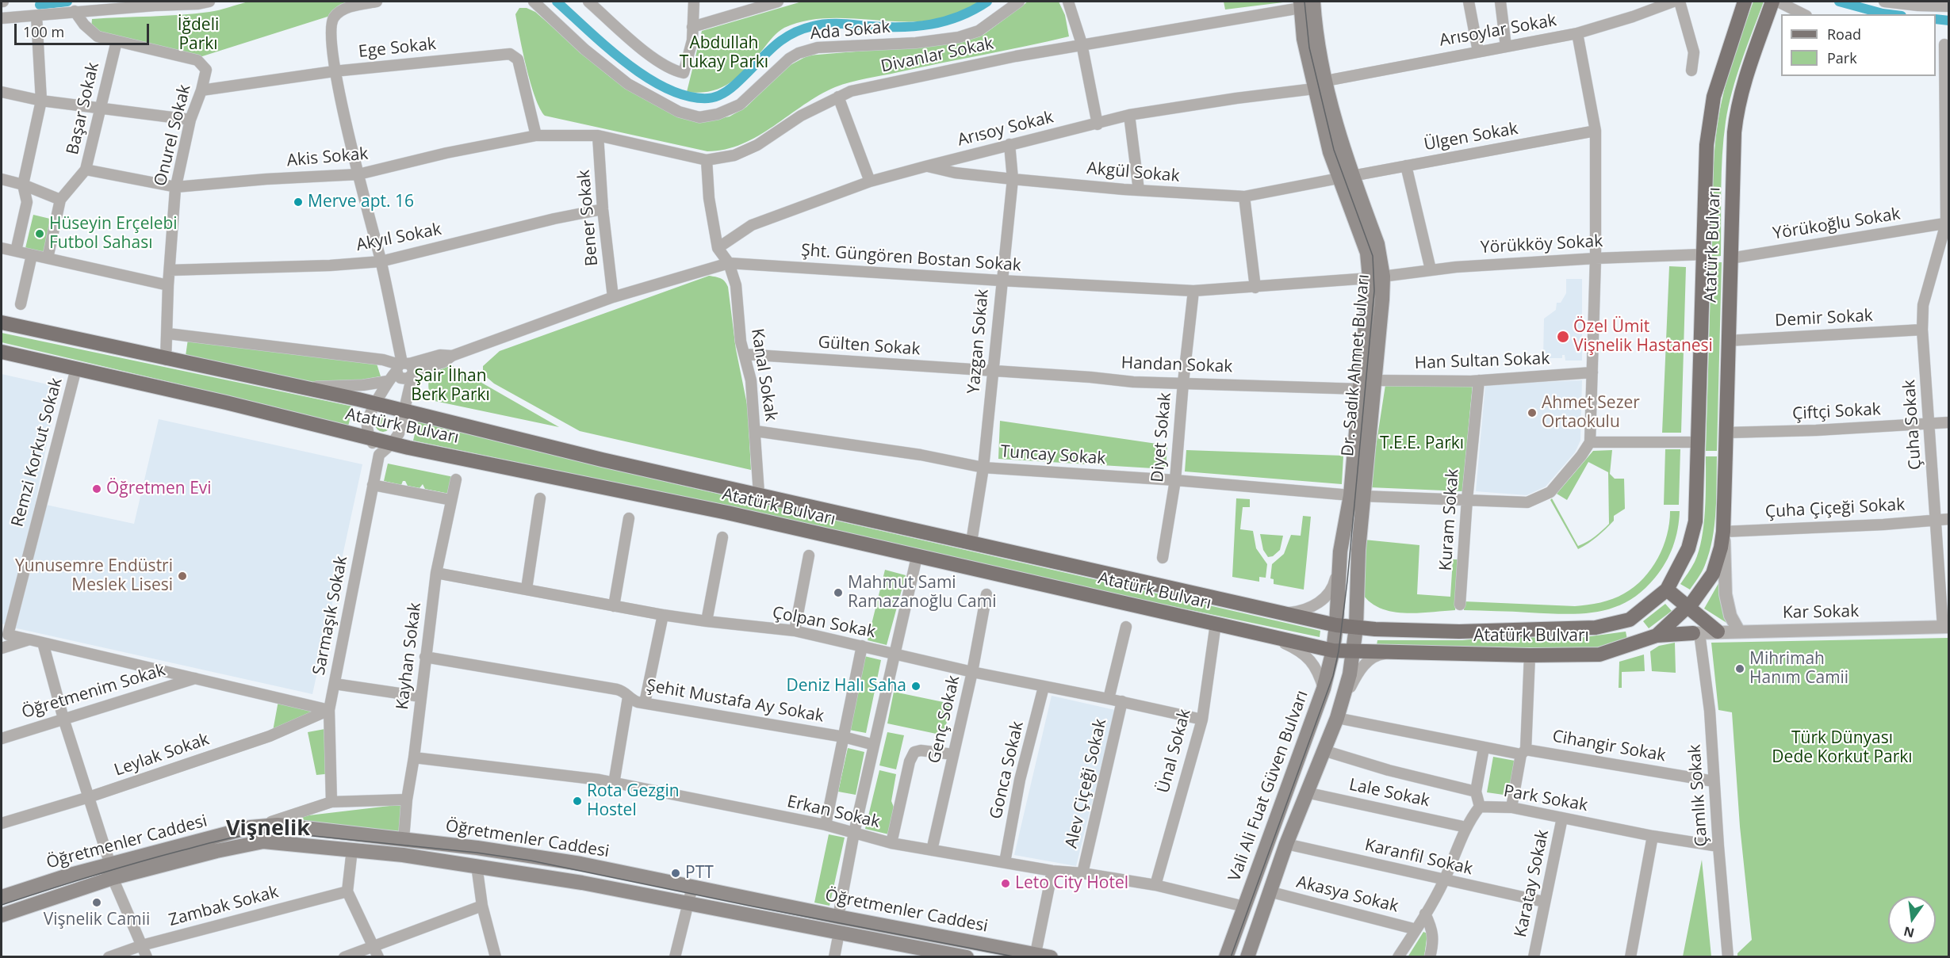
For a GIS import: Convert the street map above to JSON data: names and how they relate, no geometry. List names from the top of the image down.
{
  "streets": {
    "main road": [
      "Atatürk Bulvarı",
      "Dr. Sadık Ahmet Bulvarı",
      "Vali Ali Fuat Güven Bulvarı",
      "Öğretmenler Caddesi"
    ],
    "street": [
      "Ada Sokak",
      "Arısoylar Sokak",
      "Ege Sokak",
      "Divanlar Sokak",
      "Başar Sokak",
      "Arısoy Sokak",
      "Onurel Sokak",
      "Ülgen Sokak",
      "Akis Sokak",
      "Akgül Sokak",
      "Bener Sokak",
      "Yörükoğlu Sokak",
      "Akyıl Sokak",
      "Yörükköy Sokak",
      "Şht. Güngören Bostan Sokak",
      "Demir Sokak",
      "Yazgan Sokak",
      "Gülten Sokak",
      "Han Sultan Sokak",
      "Handan Sokak",
      "Kanal Sokak",
      "Çiftçi Sokak",
      "Çuha Sokak",
      "Diyet Sokak",
      "Remzi Korkut Sokak",
      "Tuncay Sokak",
      "Çuha Çiçeği Sokak",
      "Kuram Sokak",
      "Kar Sokak",
      "Sarmaşık Sokak",
      "Çolpan Sokak",
      "Kayhan Sokak",
      "Öğretmenim Sokak",
      "Şehit Mustafa Ay Sokak",
      "Genç Sokak",
      "Cihangir Sokak",
      "Ünal Sokak",
      "Leylak Sokak",
      "Gonca Sokak",
      "Alev Çiçeği Sokak",
      "Lale Sokak",
      "Çamlık Sokak",
      "Park Sokak",
      "Erkan Sokak",
      "Karanfil Sokak",
      "Karatay Sokak",
      "Akasya Sokak",
      "Zambak Sokak"
    ]
  },
  "crossings": [
    ["Arısoylar Sokak", "Arısoy Sokak"],
    ["Arısoylar Sokak", "Dr. Sadık Ahmet Bulvarı"],
    ["Ege Sokak", "Onurel Sokak"],
    ["Ege Sokak", "Akis Sokak"],
    ["Divanlar Sokak", "Akis Sokak"],
    ["Divanlar Sokak", "Bener Sokak"],
    ["Divanlar Sokak", "Dr. Sadık Ahmet Bulvarı"],
    ["Başar Sokak", "Onurel Sokak"],
    ["Başar Sokak", "Akis Sokak"],
    ["Arısoy Sokak", "Akgül Sokak"],
    ["Arısoy Sokak", "Yazgan Sokak"],
    ["Arısoy Sokak", "Dr. Sadık Ahmet Bulvarı"],
    ["Arısoy Sokak", "Kanal Sokak"],
    ["Onurel Sokak", "Akis Sokak"],
    ["Onurel Sokak", "Akyıl Sokak"],
    ["Onurel Sokak", "Atatürk Bulvarı"],
    ["Ülgen Sokak", "Akgül Sokak"],
    ["Ülgen Sokak", "Dr. Sadık Ahmet Bulvarı"],
    ["Akis Sokak", "Bener Sokak"],
    ["Akgül Sokak", "Yazgan Sokak"],
    ["Akgül Sokak", "Dr. Sadık Ahmet Bulvarı"],
    ["Bener Sokak", "Akyıl Sokak"],
    ["Bener Sokak", "Şht. Güngören Bostan Sokak"],
    ["Yörükoğlu Sokak", "Atatürk Bulvarı"],
    ["Yörükoğlu Sokak", "Çuha Sokak"],
    ["Yörükköy Sokak", "Atatürk Bulvarı"],
    ["Yörükköy Sokak", "Şht. Güngören Bostan Sokak"],
    ["Yörükköy Sokak", "Dr. Sadık Ahmet Bulvarı"],
    ["Atatürk Bulvarı", "Demir Sokak"],
    ["Atatürk Bulvarı", "Yazgan Sokak"],
    ["Atatürk Bulvarı", "Dr. Sadık Ahmet Bulvarı"],
    ["Atatürk Bulvarı", "Kanal Sokak"],
    ["Atatürk Bulvarı", "Çiftçi Sokak"],
    ["Atatürk Bulvarı", "Remzi Korkut Sokak"],
    ["Atatürk Bulvarı", "Çuha Çiçeği Sokak"],
    ["Atatürk Bulvarı", "Ünal Sokak"],
    ["Atatürk Bulvarı", "Vali Ali Fuat Güven Bulvarı"],
    ["Şht. Güngören Bostan Sokak", "Yazgan Sokak"],
    ["Şht. Güngören Bostan Sokak", "Dr. Sadık Ahmet Bulvarı"],
    ["Şht. Güngören Bostan Sokak", "Kanal Sokak"],
    ["Şht. Güngören Bostan Sokak", "Diyet Sokak"],
    ["Demir Sokak", "Çuha Sokak"],
    ["Yazgan Sokak", "Gülten Sokak"],
    ["Yazgan Sokak", "Handan Sokak"],
    ["Yazgan Sokak", "Tuncay Sokak"],
    ["Gülten Sokak", "Handan Sokak"],
    ["Gülten Sokak", "Kanal Sokak"],
    ["Han Sultan Sokak", "Dr. Sadık Ahmet Bulvarı"],
    ["Han Sultan Sokak", "Kuram Sokak"],
    ["Handan Sokak", "Dr. Sadık Ahmet Bulvarı"],
    ["Handan Sokak", "Diyet Sokak"],
    ["Dr. Sadık Ahmet Bulvarı", "Tuncay Sokak"],
    ["Dr. Sadık Ahmet Bulvarı", "Vali Ali Fuat Güven Bulvarı"],
    ["Kanal Sokak", "Tuncay Sokak"],
    ["Çiftçi Sokak", "Çuha Sokak"],
    ["Çuha Sokak", "Çuha Çiçeği Sokak"],
    ["Çuha Sokak", "Kar Sokak"],
    ["Diyet Sokak", "Tuncay Sokak"],
    ["Remzi Korkut Sokak", "Sarmaşık Sokak"],
    ["Remzi Korkut Sokak", "Öğretmenim Sokak"],
    ["Remzi Korkut Sokak", "Leylak Sokak"],
    ["Tuncay Sokak", "Kuram Sokak"],
    ["Kar Sokak", "Çamlık Sokak"],
    ["Sarmaşık Sokak", "Leylak Sokak"],
    ["Çolpan Sokak", "Kayhan Sokak"],
    ["Çolpan Sokak", "Genç Sokak"],
    ["Çolpan Sokak", "Ünal Sokak"],
    ["Çolpan Sokak", "Gonca Sokak"],
    ["Çolpan Sokak", "Alev Çiçeği Sokak"],
    ["Kayhan Sokak", "Şehit Mustafa Ay Sokak"],
    ["Kayhan Sokak", "Erkan Sokak"],
    ["Kayhan Sokak", "Öğretmenler Caddesi"],
    ["Genç Sokak", "Erkan Sokak"],
    ["Cihangir Sokak", "Çamlık Sokak"],
    ["Ünal Sokak", "Erkan Sokak"],
    ["Gonca Sokak", "Erkan Sokak"],
    ["Alev Çiçeği Sokak", "Erkan Sokak"],
    ["Vali Ali Fuat Güven Bulvarı", "Erkan Sokak"],
    ["Lale Sokak", "Park Sokak"],
    ["Çamlık Sokak", "Park Sokak"],
    ["Park Sokak", "Karanfil Sokak"],
    ["Park Sokak", "Karatay Sokak"],
    ["Park Sokak", "Akasya Sokak"],
    ["Karanfil Sokak", "Karatay Sokak"]
  ],
  "districts": ["Vişnelik"],
  "parks": [
    "İğdeli Parkı",
    "Abdullah Tukay Parkı",
    "Şair İlhan Berk Parkı",
    "T.E.E. Parkı",
    "Türk Dünyası Dede Korkut Parkı"
  ],
  "places": [
    "Merve apt. 16",
    "Hüseyin Erçelebi Futbol Sahası",
    "Özel Ümit Vişnelik Hastanesi",
    "Ahmet Sezer Ortaokulu",
    "Öğretmen Evi",
    "Yunusemre Endüstri Meslek Lisesi",
    "Mahmut Sami Ramazanoğlu Cami",
    "Mihrimah Hanım Camii",
    "Deniz Halı Saha",
    "Rota Gezgin Hostel",
    "PTT",
    "Leto City Hotel",
    "Vişnelik Camii"
  ],
  "legend": ["Road", "Park"],
  "scale_bar": "100 m",
  "north": "bottom"
}
